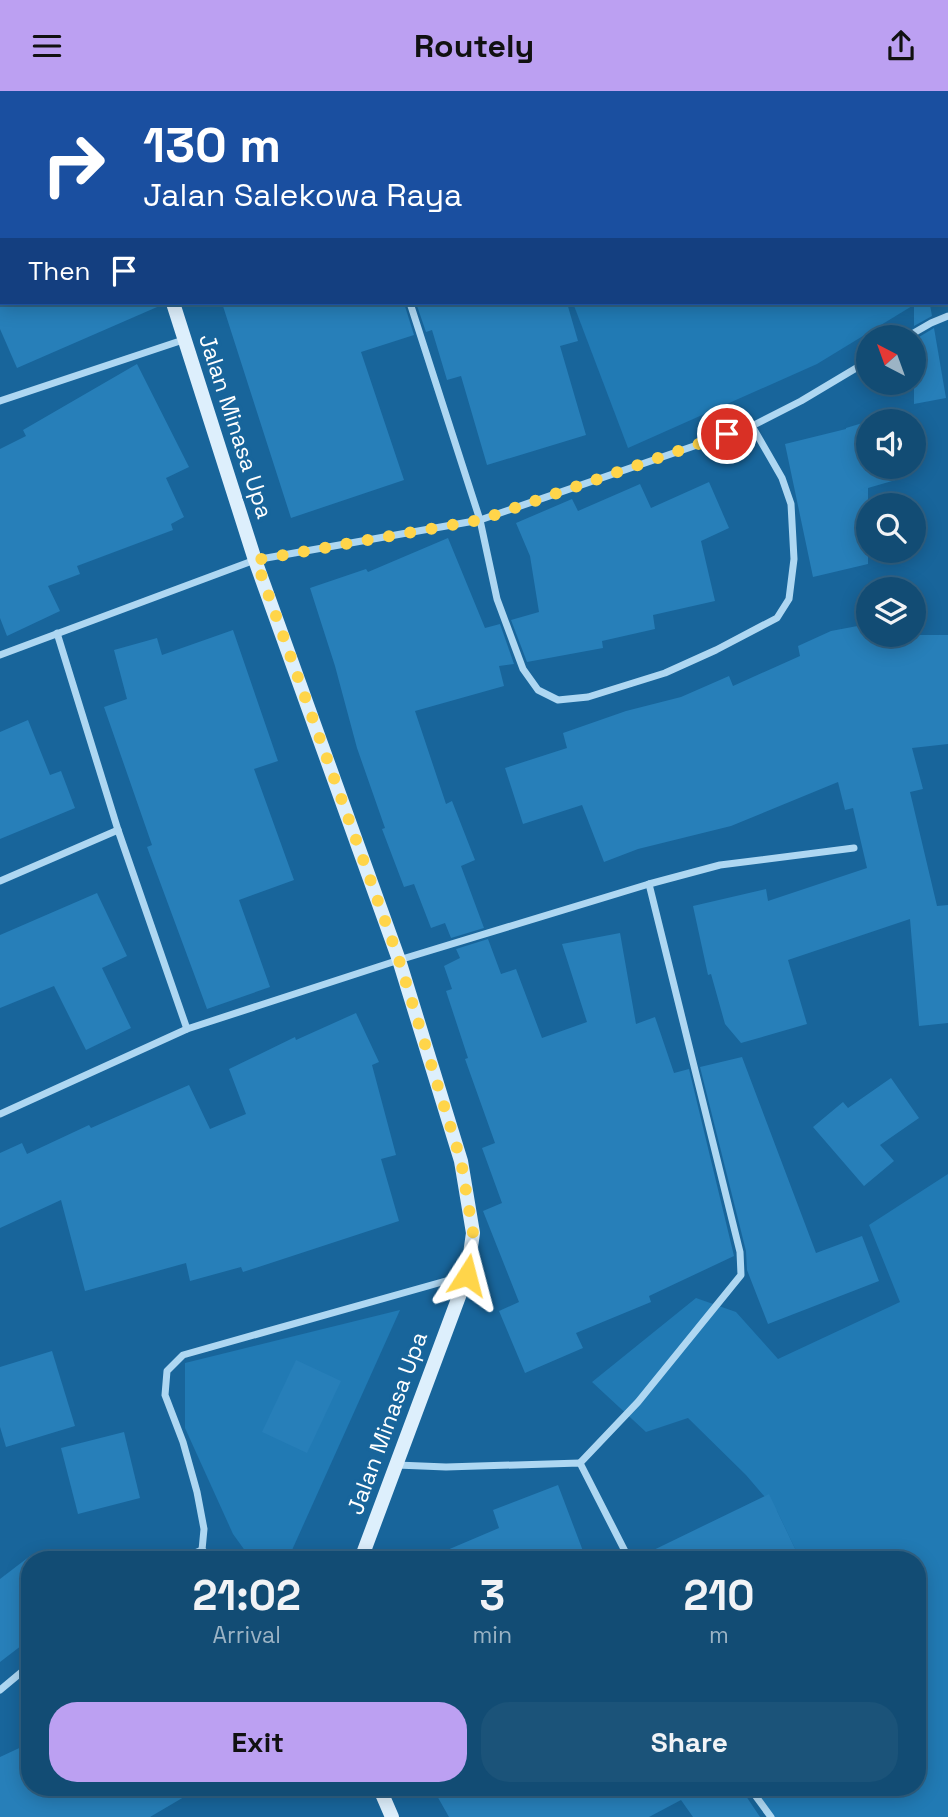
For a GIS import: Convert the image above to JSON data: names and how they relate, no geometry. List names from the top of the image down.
{
  "streets": {
    "street": ["Jalan Minasa Upa"]
  },
  "north": "top left",
  "page": {
    "header": "Routely",
    "turn": ["130 m", "Jalan Salekowa Raya"],
    "then": "Then",
    "eta": [
      "21:02",
      "Arrival",
      "3",
      "min",
      "210",
      "m"
    ],
    "buttons": ["Exit", "Share"]
  }
}
